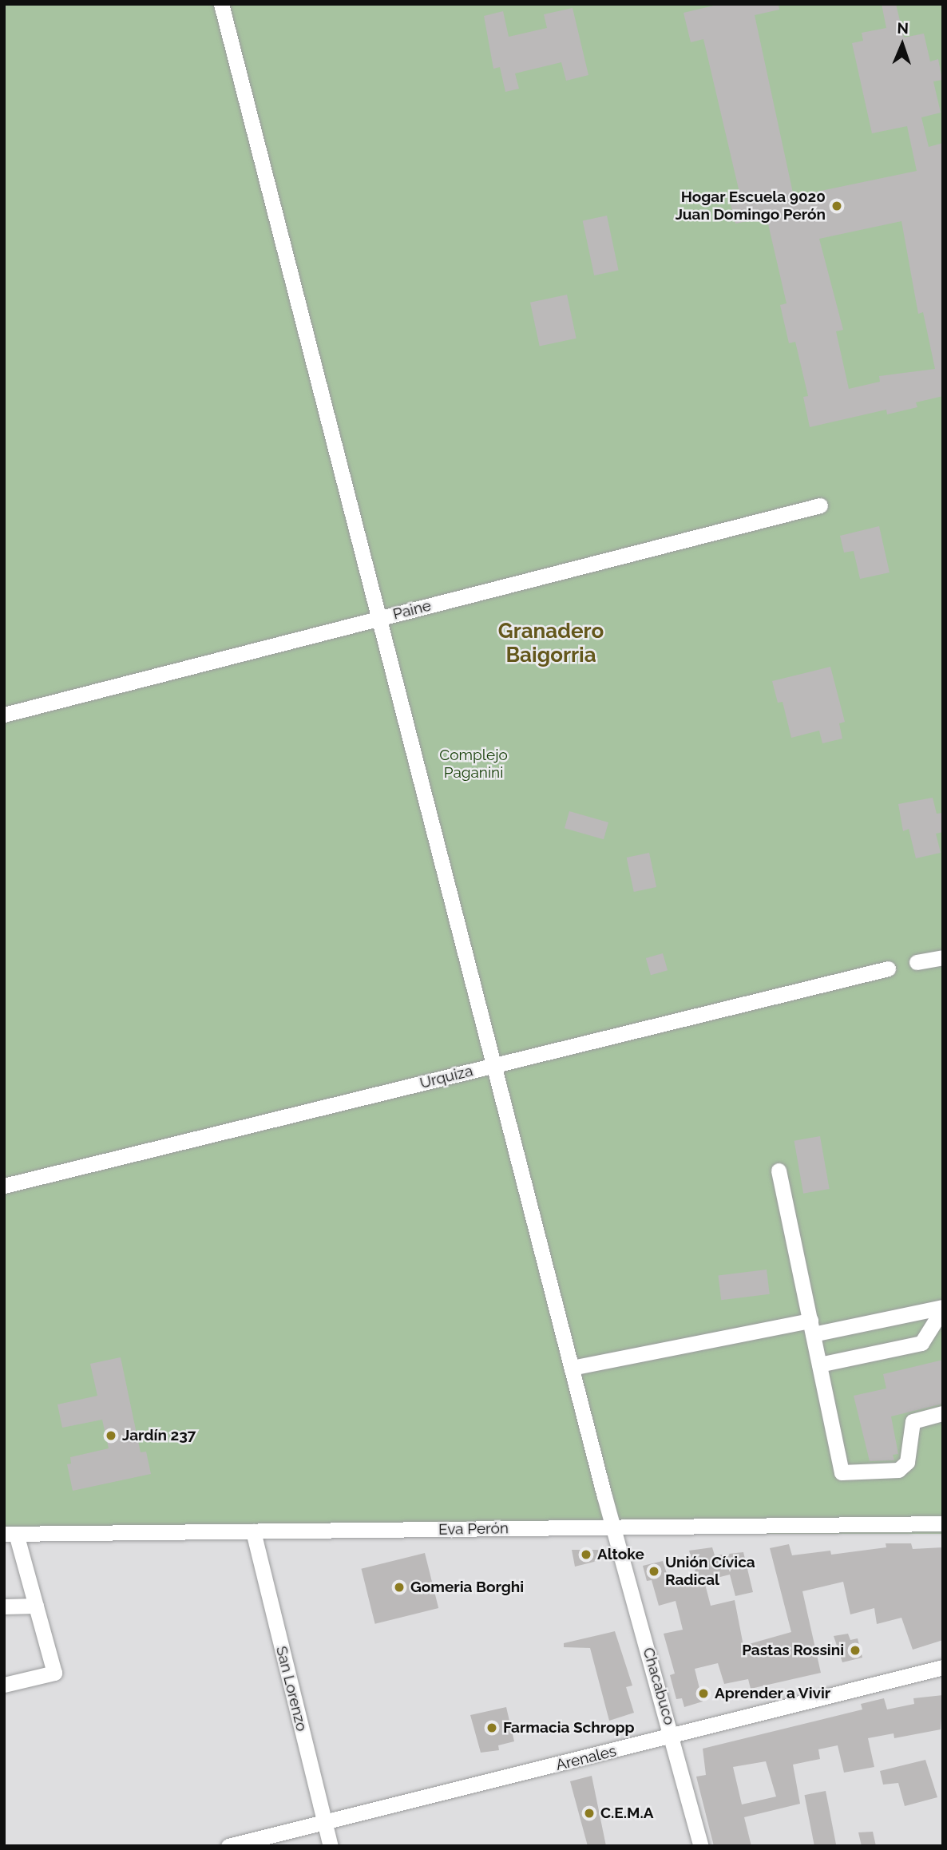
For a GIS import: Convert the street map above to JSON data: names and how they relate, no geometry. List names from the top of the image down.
{
  "streets": {
    "street": [
      "Paine",
      "Urquiza",
      "Eva Perón",
      "Chacabuco",
      "San Lorenzo",
      "Arenales"
    ]
  },
  "crossings": [
    ["Paine", "Chacabuco"],
    ["Urquiza", "Chacabuco"],
    ["Eva Perón", "Chacabuco"],
    ["Eva Perón", "San Lorenzo"],
    ["Chacabuco", "Arenales"],
    ["San Lorenzo", "Arenales"]
  ],
  "districts": ["Granadero Baigorria"],
  "parks": ["Complejo Paganini"],
  "places": [
    "Hogar Escuela 9020 Juan Domingo Perón",
    "Jardín 237",
    "Altoke",
    "Unión Cívica Radical",
    "Gomeria Borghi",
    "Pastas Rossini",
    "Aprender a Vivir",
    "Farmacia Schropp",
    "C.E.M.A"
  ],
  "north": "top"
}
